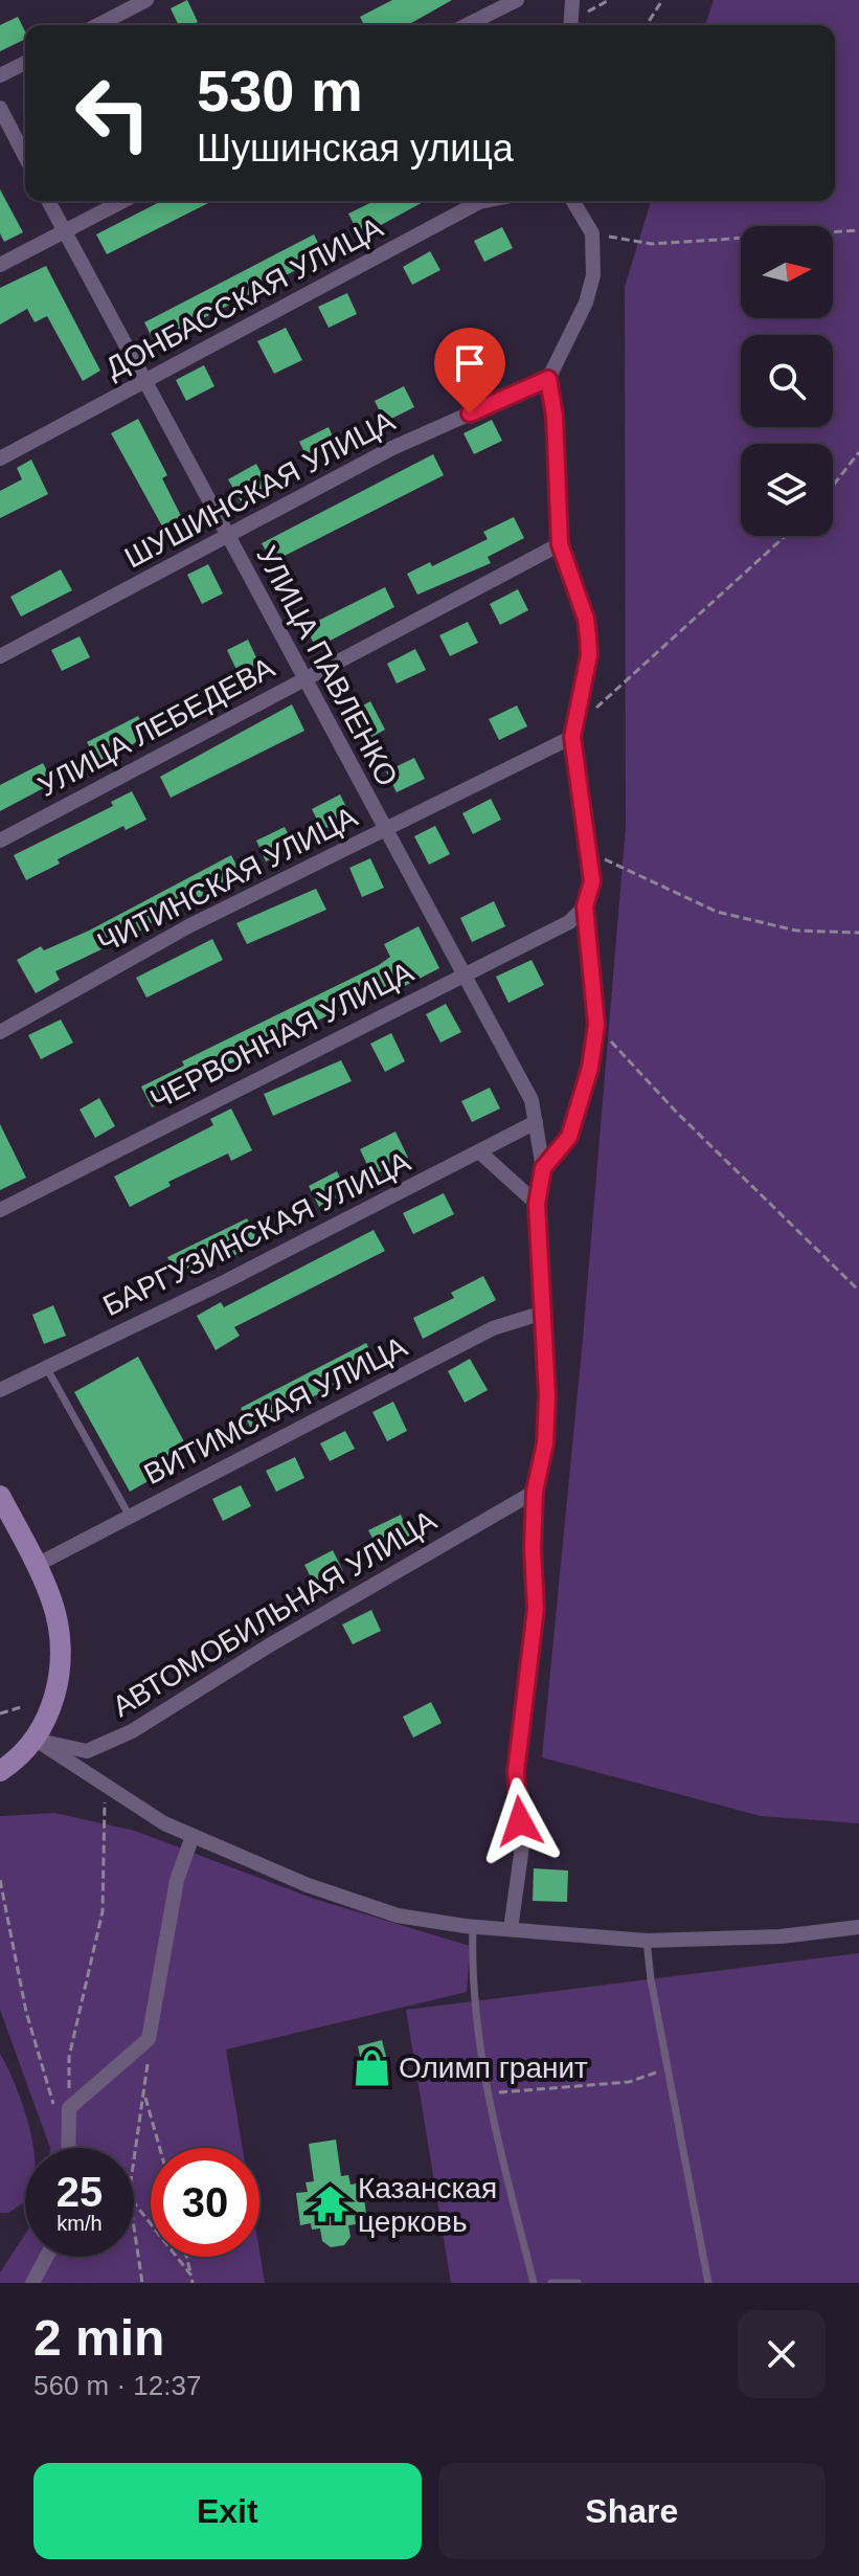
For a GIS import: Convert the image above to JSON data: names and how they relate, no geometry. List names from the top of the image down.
{
  "streets": {
    "street": [
      "ДОНБАССКАЯ УЛИЦА",
      "ШУШИНСКАЯ УЛИЦА",
      "УЛИЦА ПАВЛЕНКО",
      "УЛИЦА ЛЕБЕДЕВА",
      "ЧИТИНСКАЯ УЛИЦА",
      "ЧЕРВОННАЯ УЛИЦА",
      "БАРГУЗИНСКАЯ УЛИЦА",
      "ВИТИМСКАЯ УЛИЦА",
      "АВТОМОБИЛЬНАЯ УЛИЦА"
    ]
  },
  "crossings": [
    ["ДОНБАССКАЯ УЛИЦА", "УЛИЦА ПАВЛЕНКО"],
    ["ШУШИНСКАЯ УЛИЦА", "УЛИЦА ПАВЛЕНКО"],
    ["УЛИЦА ПАВЛЕНКО", "УЛИЦА ЛЕБЕДЕВА"],
    ["УЛИЦА ПАВЛЕНКО", "ЧИТИНСКАЯ УЛИЦА"],
    ["УЛИЦА ПАВЛЕНКО", "ЧЕРВОННАЯ УЛИЦА"],
    ["УЛИЦА ПАВЛЕНКО", "БАРГУЗИНСКАЯ УЛИЦА"]
  ],
  "places": {
    "shop": ["Олимп гранит"],
    "temple": ["Казанская церковь"]
  },
  "north": "right",
  "page": {
    "turn": ["530 m", "Шушинская улица"],
    "speed": "25 km/h",
    "limit": "30",
    "heading": ["2 min", "560 m · 12:37"],
    "buttons": ["Exit", "Share"]
  }
}
